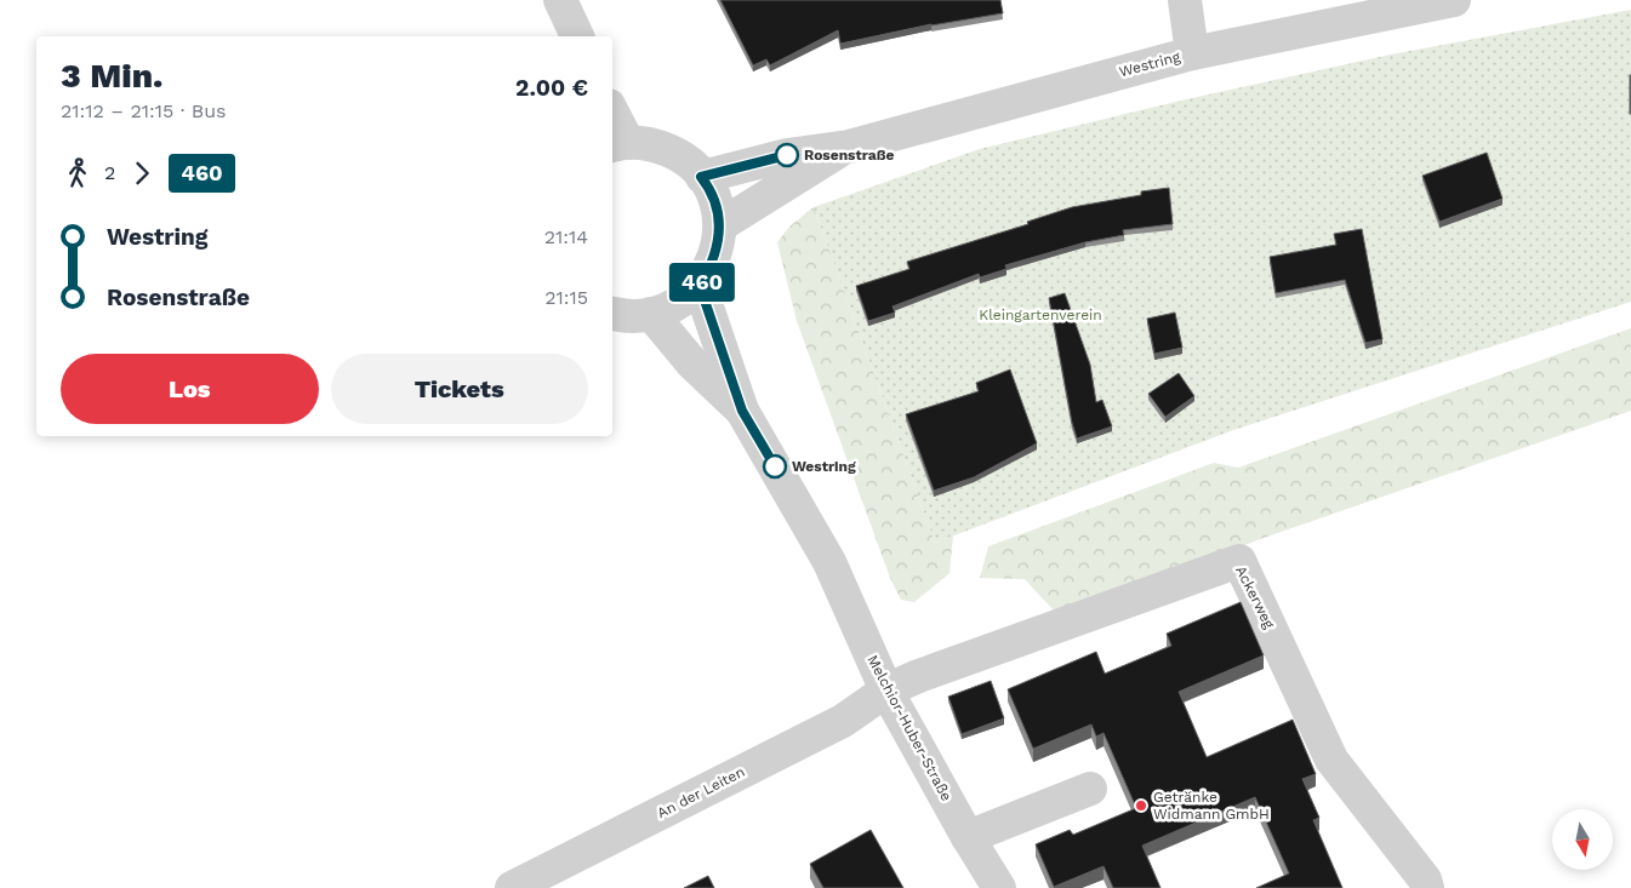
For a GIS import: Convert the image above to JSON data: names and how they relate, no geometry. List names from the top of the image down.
{
  "streets": {
    "street": [
      "Westring",
      "Ackerweg",
      "Melchior-Huber-Straße",
      "An der Leiten"
    ]
  },
  "crossings": [
    ["Ackerweg", "Melchior-Huber-Straße"],
    ["Ackerweg", "An der Leiten"],
    ["Melchior-Huber-Straße", "An der Leiten"]
  ],
  "parks": ["Kleingartenverein"],
  "places": ["Rosenstraße", "Westring", "Getränke Widmann GmbH"],
  "lines": ["bus line 460"],
  "north": "bottom",
  "page": {
    "on_map": "460",
    "heading": ["3 Min.", "21:12 – 21:15 · Bus", "2.00 €"],
    "legs": ["2", "460"],
    "list": [
      {
        "name": "Westring",
        "value": "21:14"
      },
      {
        "name": "Rosenstraße",
        "value": "21:15"
      }
    ],
    "buttons": ["Los", "Tickets"]
  }
}
